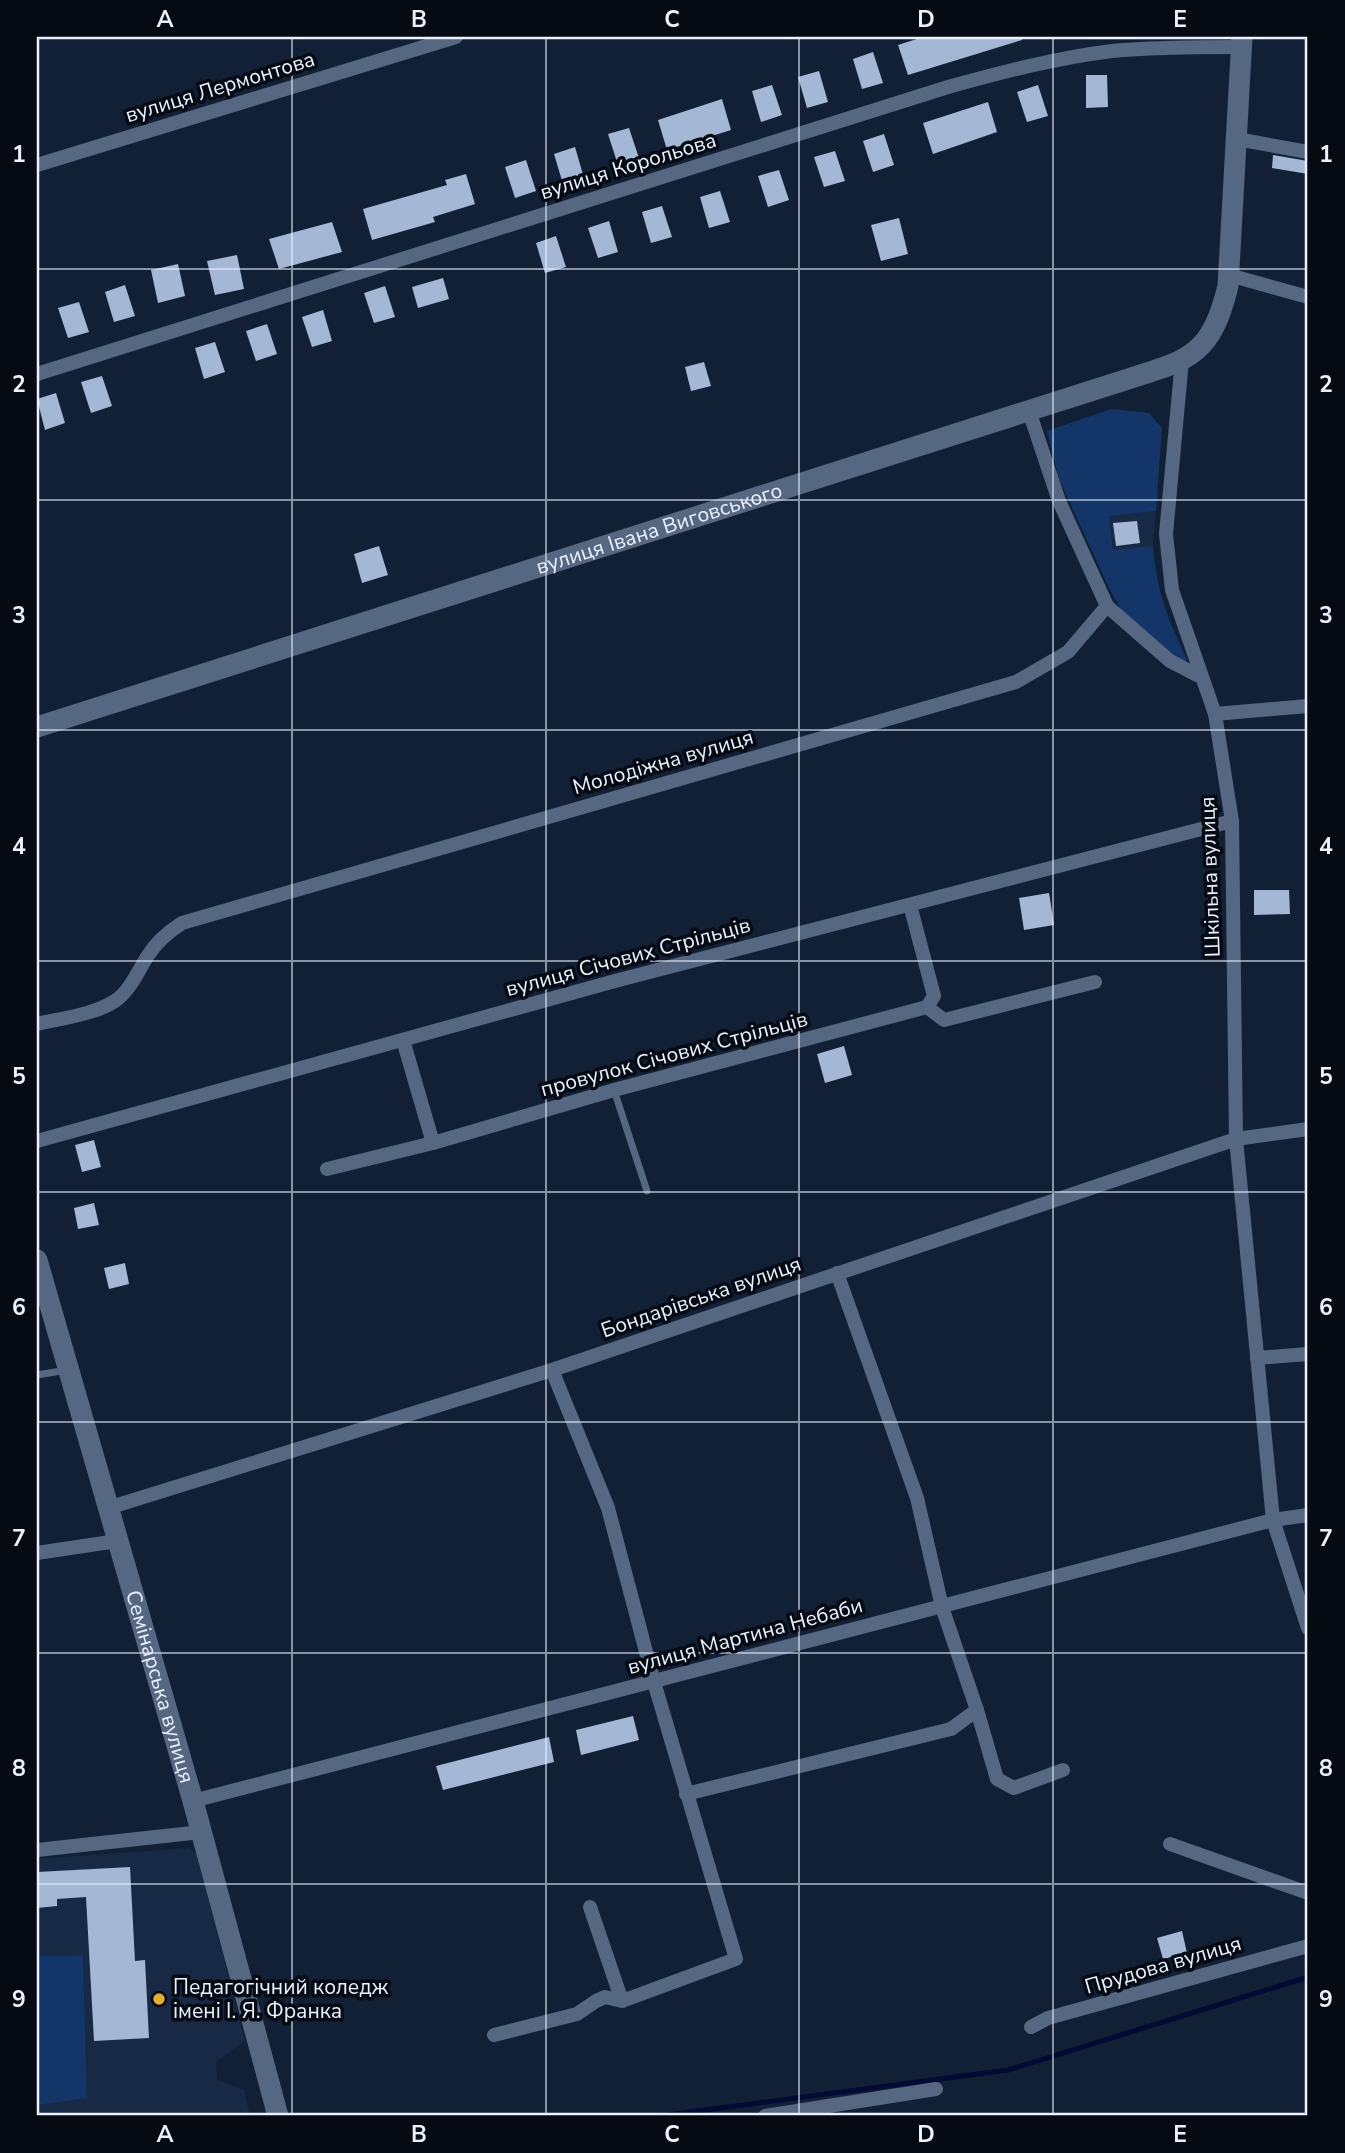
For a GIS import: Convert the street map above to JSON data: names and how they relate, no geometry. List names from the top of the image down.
{
  "streets": {
    "street": [
      "вулиця Лермонтова",
      "вулиця Корольова",
      "вулиця Івана Виговського",
      "Молодіжна вулиця",
      "Шкільна вулиця",
      "вулиця Січових Стрільців",
      "провулок Січових Стрільців",
      "Бондарівська вулиця",
      "вулиця Мартина Небаби",
      "Семінарська вулиця",
      "Прудова вулиця"
    ]
  },
  "crossings": [
    ["вулиця Корольова", "вулиця Івана Виговського"],
    ["вулиця Івана Виговського", "Шкільна вулиця"],
    ["Шкільна вулиця", "вулиця Січових Стрільців"],
    ["Шкільна вулиця", "Бондарівська вулиця"],
    ["Шкільна вулиця", "вулиця Мартина Небаби"],
    ["Бондарівська вулиця", "Семінарська вулиця"],
    ["вулиця Мартина Небаби", "Семінарська вулиця"]
  ],
  "places": ["Педагогічний коледж імені І. Я. Франка"],
  "grid": {
    "columns": [
      "A",
      "B",
      "C",
      "D",
      "E"
    ],
    "rows": [
      "1",
      "2",
      "3",
      "4",
      "5",
      "6",
      "7",
      "8",
      "9"
    ]
  }
}
